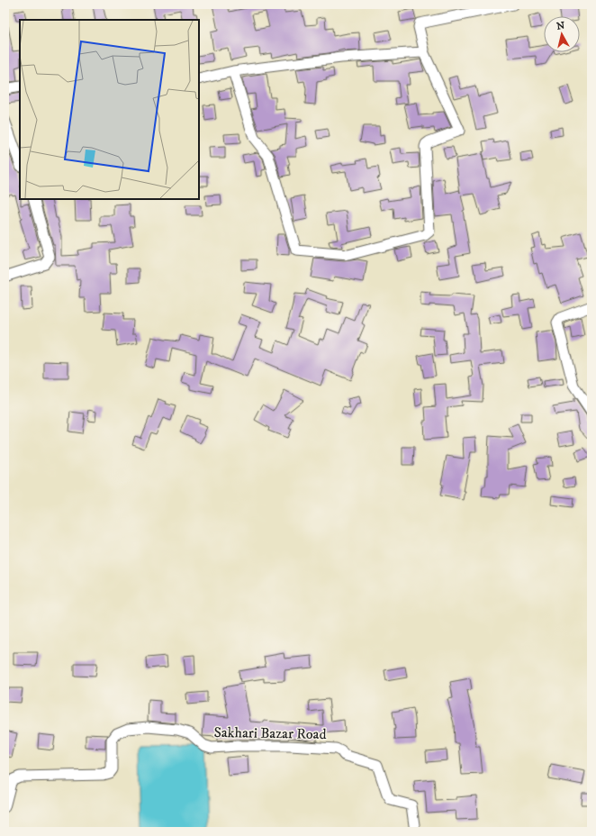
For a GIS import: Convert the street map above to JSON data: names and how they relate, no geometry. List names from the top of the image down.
{
  "streets": {
    "street": ["Sakhari Bazar Road"]
  },
  "north": "top"
}
